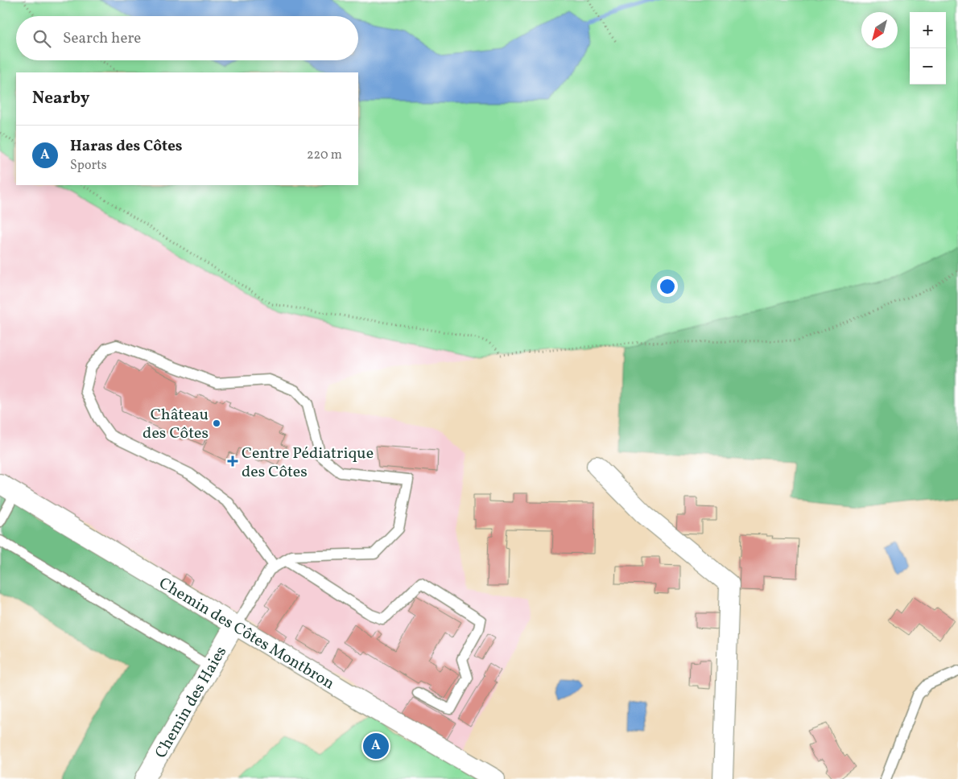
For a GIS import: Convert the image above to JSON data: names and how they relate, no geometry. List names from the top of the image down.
{
  "streets": {
    "street": ["Chemin des Côtes Montbron", "Chemin des Haies"]
  },
  "crossings": [
    ["Chemin des Côtes Montbron", "Chemin des Haies"]
  ],
  "places": {
    "other": ["Château des Côtes"],
    "health": ["Centre Pédiatrique des Côtes"]
  },
  "north": "bottom left",
  "page": {
    "map_buttons": ["+", "−"],
    "search": "Search here",
    "heading": "Nearby",
    "list": [
      {
        "mark": "A",
        "name": "Haras des Côtes",
        "note": "Sports",
        "value": "220 m"
      }
    ],
    "pins": "A"
  }
}
